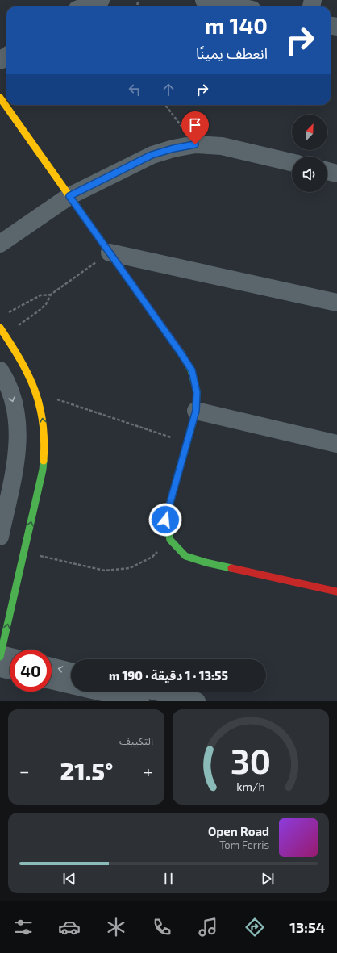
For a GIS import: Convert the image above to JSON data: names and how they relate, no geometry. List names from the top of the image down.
{
  "north": "top right",
  "page": {
    "turn": ["140 m", "انعطف يمينًا"],
    "limit": "40",
    "trip": "13:55 · 1 دقيقة · 190 m",
    "tile": "التكييف",
    "heat": ["−", "21.5°", "+"],
    "song": ["Open Road", "Tom Ferris"],
    "tabs": "13:54",
    "gauge": ["30", "km/h"]
  }
}
